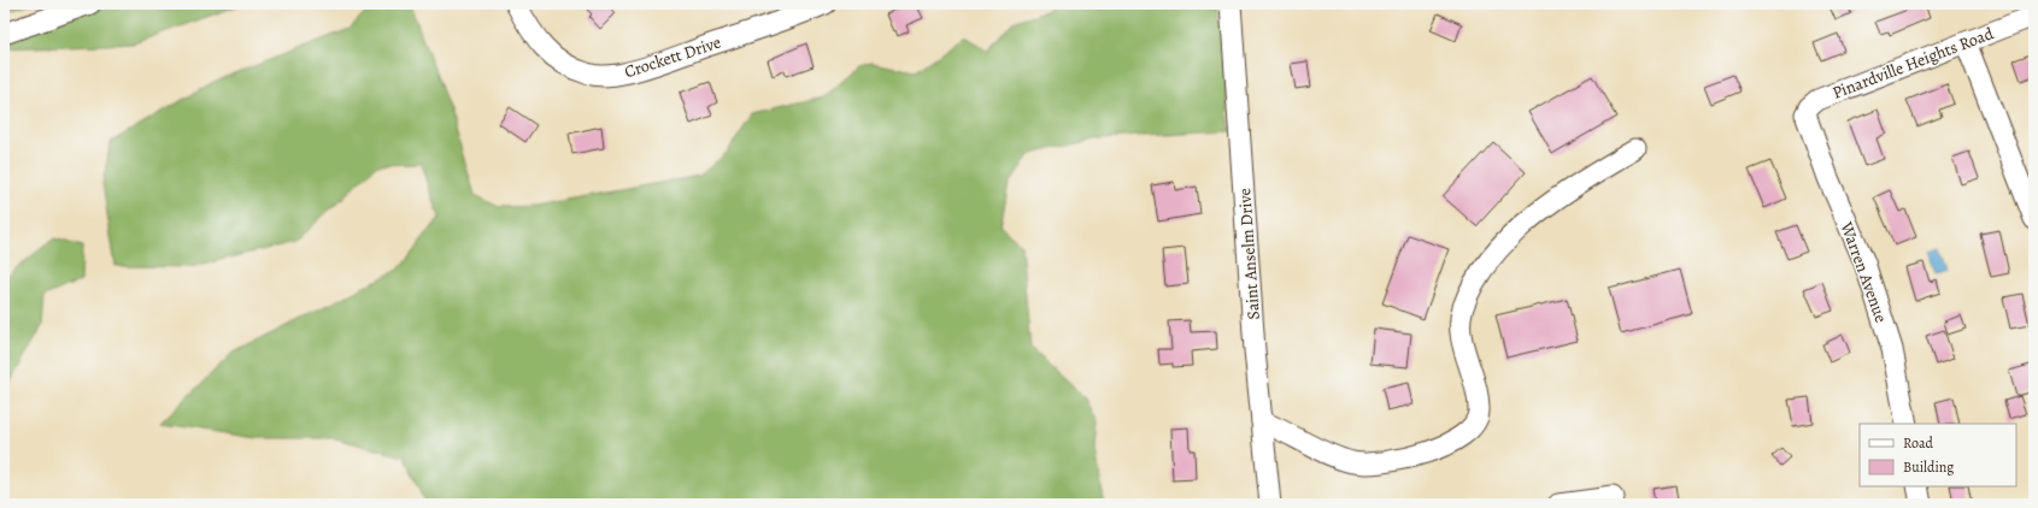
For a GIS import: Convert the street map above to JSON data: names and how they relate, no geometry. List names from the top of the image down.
{
  "streets": {
    "street": [
      "Crockett Drive",
      "Pinardville Heights Road",
      "Saint Anselm Drive",
      "Warren Avenue"
    ]
  },
  "crossings": [
    ["Pinardville Heights Road", "Warren Avenue"]
  ],
  "legend": ["Road", "Building"]
}
